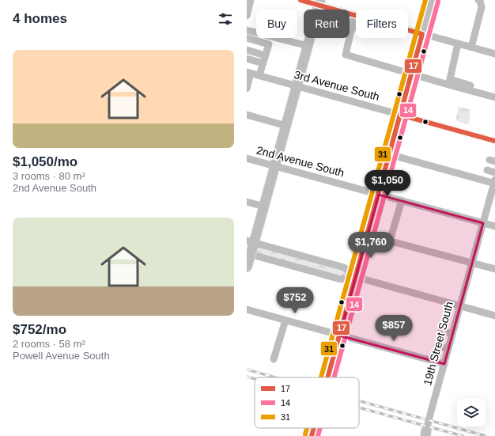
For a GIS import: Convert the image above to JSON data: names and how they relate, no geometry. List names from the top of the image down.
{
  "streets": {
    "street": ["3rd Avenue South", "2nd Avenue South", "19th Street South"]
  },
  "crossings": [
    ["2nd Avenue South", "19th Street South"]
  ],
  "lines": ["transit line 17", "transit line 31", "transit line 14"],
  "legend": ["17", "14", "31"],
  "page": {
    "heading": "4 homes",
    "chip": ["Buy", "Rent", "Filters"],
    "list": [
      {
        "name": "$1,050/mo",
        "note": "3 rooms · 80 m² · 2nd Avenue South"
      },
      {
        "name": "$752/mo",
        "note": "2 rooms · 58 m² · Powell Avenue South"
      }
    ],
    "price": [
      "$1,050",
      "$1,760",
      "$752",
      "$857"
    ]
  }
}
